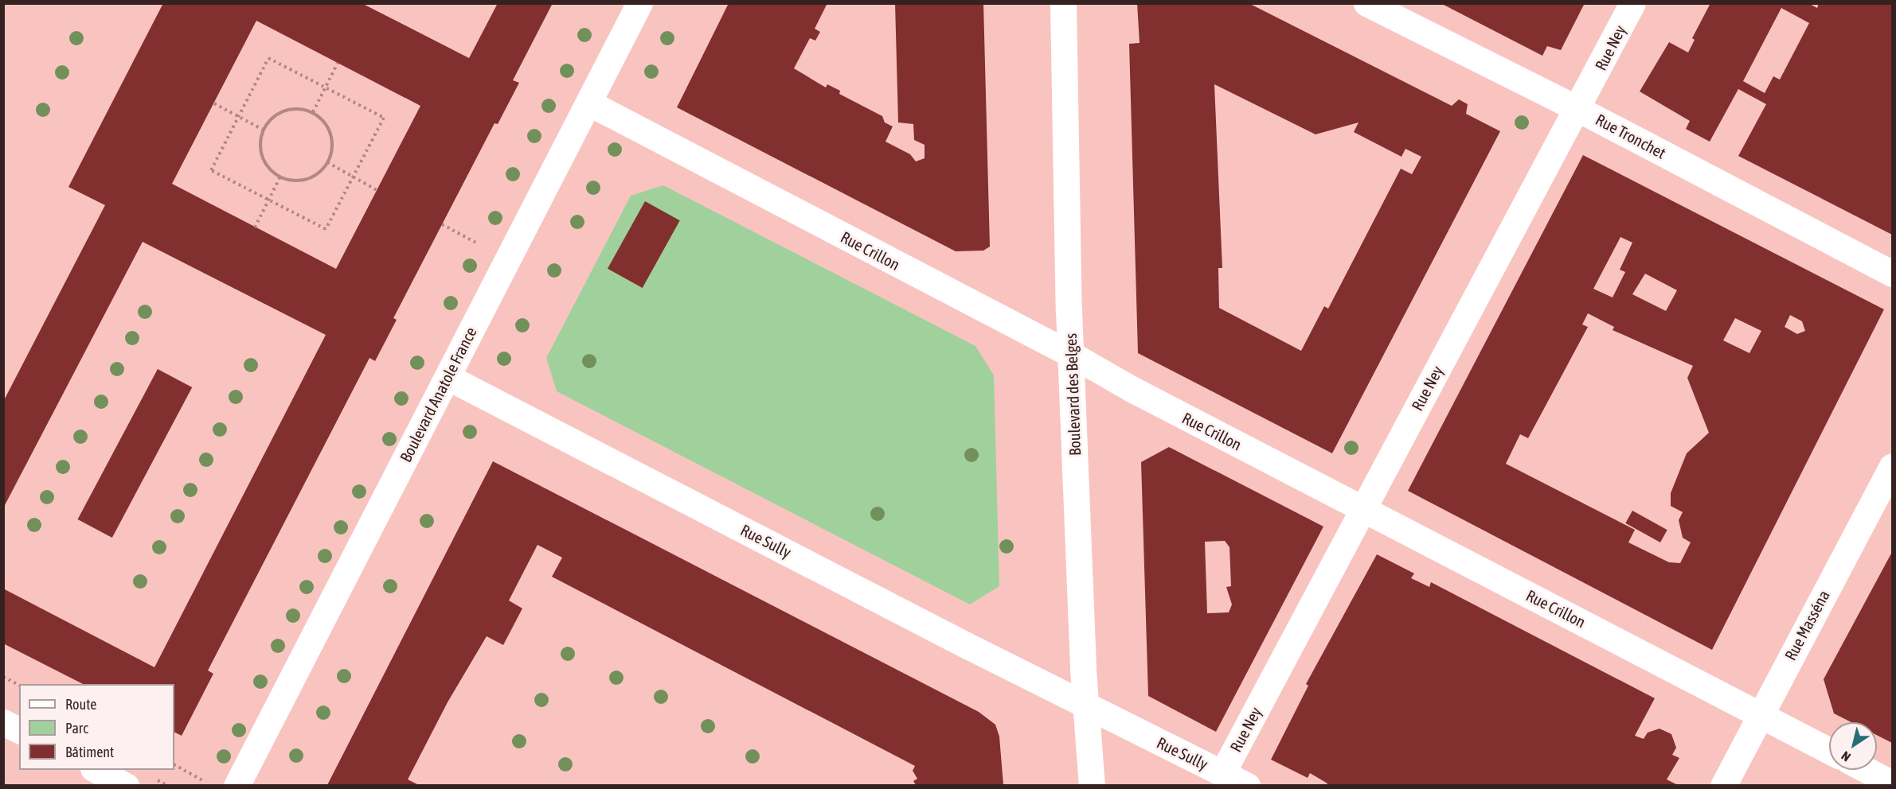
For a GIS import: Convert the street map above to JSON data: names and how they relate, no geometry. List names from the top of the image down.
{
  "streets": {
    "street": [
      "Rue Ney",
      "Rue Tronchet",
      "Rue Crillon",
      "Boulevard Anatole France",
      "Boulevard des Belges",
      "Rue Sully",
      "Rue Masséna"
    ]
  },
  "crossings": [
    ["Rue Ney", "Rue Tronchet"],
    ["Rue Ney", "Rue Crillon"],
    ["Rue Ney", "Rue Sully"],
    ["Rue Crillon", "Boulevard Anatole France"],
    ["Rue Crillon", "Boulevard des Belges"],
    ["Rue Crillon", "Rue Masséna"],
    ["Boulevard Anatole France", "Rue Sully"],
    ["Boulevard des Belges", "Rue Sully"]
  ],
  "legend": ["Route", "Parc", "Bâtiment"],
  "north": "bottom left"
}
